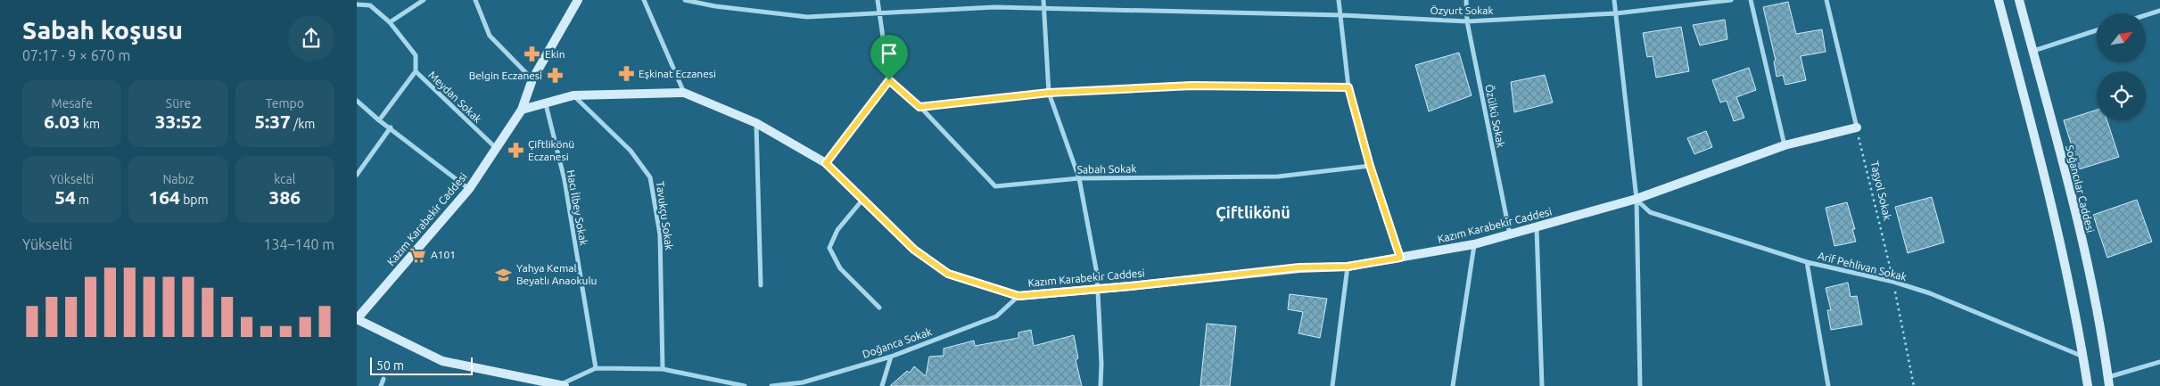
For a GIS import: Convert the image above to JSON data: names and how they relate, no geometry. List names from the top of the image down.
{
  "streets": {
    "street": [
      "Özyurt Sokak",
      "Meydan Sokak",
      "Özülkü Sokak",
      "Sabah Sokak",
      "Soğancılar Caddesi",
      "Hacı İlbey Sokak",
      "Tavukçu Sokak",
      "Kazım Karabekir Caddesi",
      "Arif Pehlivan Sokak",
      "Doğanca Sokak"
    ],
    "path": ["Taşyol Sokak"]
  },
  "crossings": [
    ["Özyurt Sokak", "Özülkü Sokak"],
    ["Meydan Sokak", "Kazım Karabekir Caddesi"],
    ["Özülkü Sokak", "Kazım Karabekir Caddesi"],
    ["Taşyol Sokak", "Kazım Karabekir Caddesi"],
    ["Taşyol Sokak", "Arif Pehlivan Sokak"],
    ["Hacı İlbey Sokak", "Kazım Karabekir Caddesi"],
    ["Tavukçu Sokak", "Kazım Karabekir Caddesi"],
    ["Kazım Karabekir Caddesi", "Arif Pehlivan Sokak"],
    ["Kazım Karabekir Caddesi", "Doğanca Sokak"]
  ],
  "districts": ["Çiftlikönü"],
  "places": {
    "pharmacy": [
      "Ekin",
      "Eşkinat Eczanesi",
      "Belgin Eczanesi",
      "Çiftlikönü Eczanesi"
    ],
    "supermarket": ["A101"],
    "school or university": ["Yahya Kemal Beyatlı Anaokulu"]
  },
  "scale_bar": "50 m",
  "north": "top right",
  "page": {
    "heading": ["Sabah koşusu", "07:17 · 9 × 670 m"],
    "stats": [
      ["Mesafe", "6.03 km"],
      ["Süre", "33:52"],
      ["Tempo", "5:37 /km"],
      ["Yükselti", "54 m"],
      ["Nabız", "164 bpm"],
      ["kcal", "386"]
    ],
    "chart": ["Yükselti", "134–140 m"],
    "scale": "50 m"
  }
}
